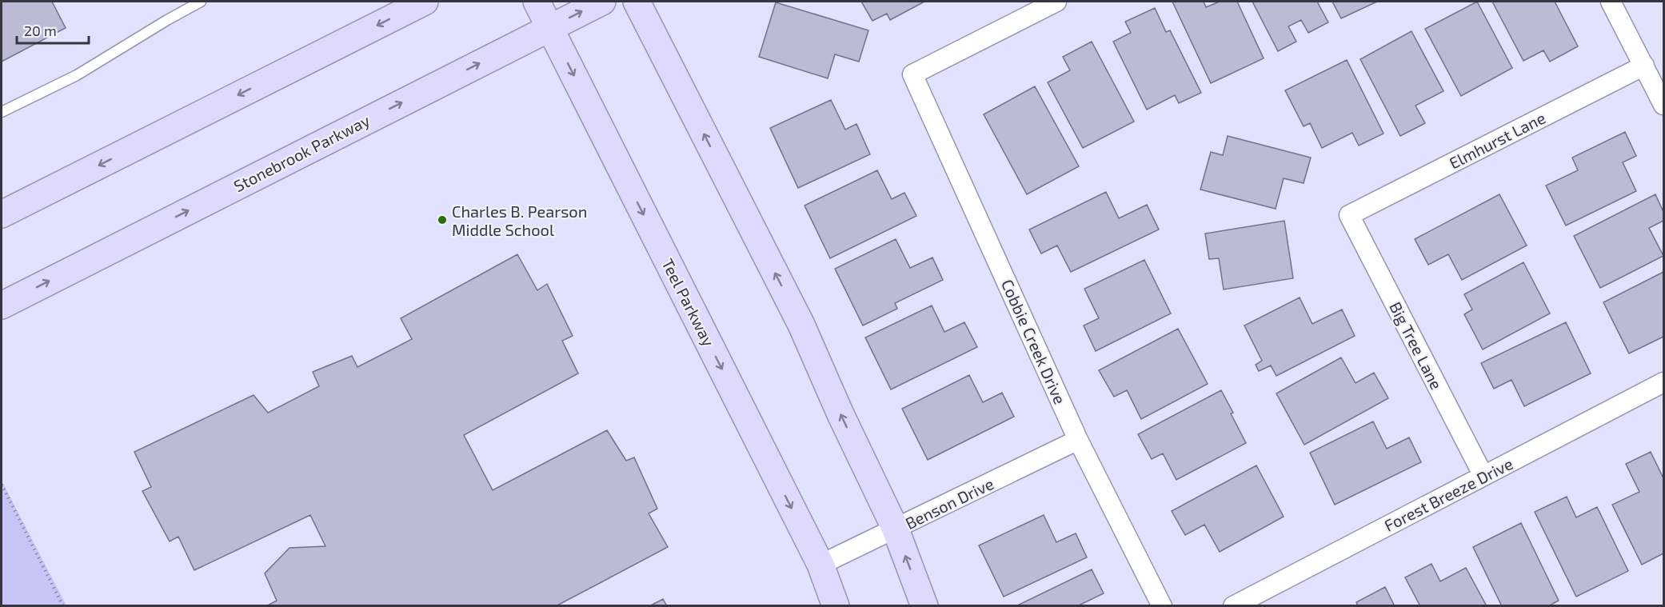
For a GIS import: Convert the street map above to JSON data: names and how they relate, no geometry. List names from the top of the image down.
{
  "streets": {
    "main road": ["Stonebrook Parkway", "Teel Parkway"],
    "street": [
      "Elmhurst Lane",
      "Cobbie Creek Drive",
      "Big Tree Lane",
      "Forest Breeze Drive",
      "Benson Drive"
    ]
  },
  "crossings": [
    ["Elmhurst Lane", "Big Tree Lane"],
    ["Stonebrook Parkway", "Teel Parkway"],
    ["Teel Parkway", "Benson Drive"],
    ["Cobbie Creek Drive", "Benson Drive"],
    ["Big Tree Lane", "Forest Breeze Drive"]
  ],
  "places": ["Charles B. Pearson Middle School"],
  "scale_bar": "20 m"
}
